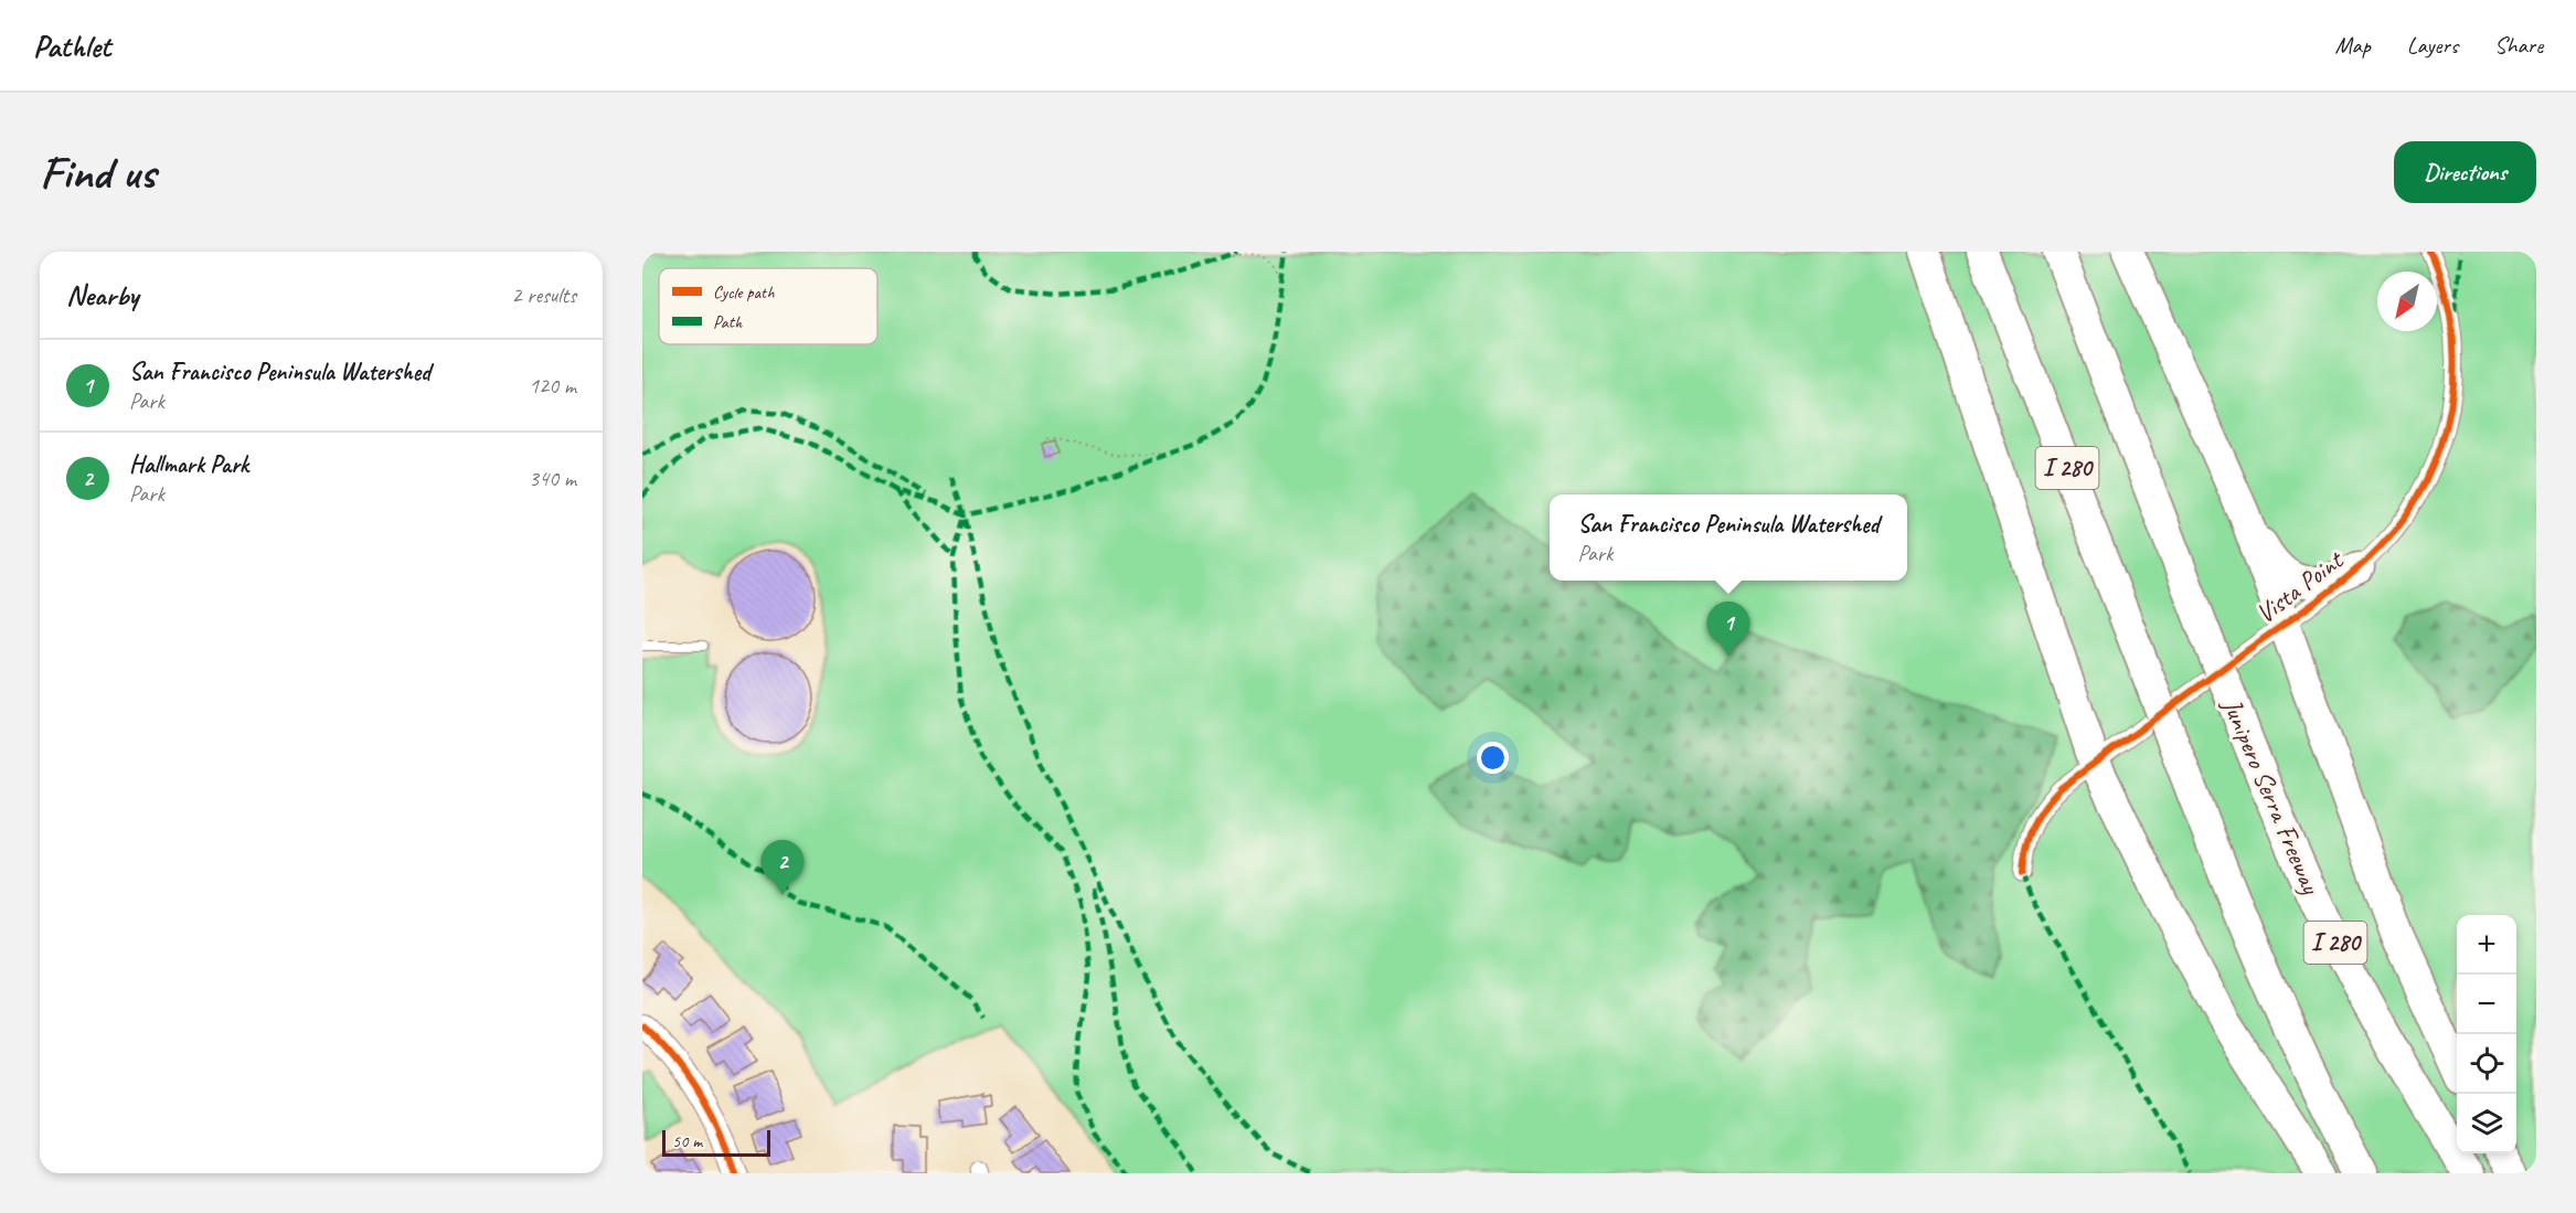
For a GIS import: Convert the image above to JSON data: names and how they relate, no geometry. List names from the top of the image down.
{
  "streets": {
    "highway": ["I 280", "Junipero Serra Freeway"],
    "street": ["Vista Point"]
  },
  "legend": ["Cycle path", "Path"],
  "scale_bar": "50 m",
  "north": "bottom left",
  "page": {
    "header": "Pathlet",
    "nav": ["Map", "Layers", "Share"],
    "buttons": "Directions",
    "title": "Find us",
    "heading": ["Nearby", "2 results"],
    "list": [
      {
        "mark": "1",
        "name": "San Francisco Peninsula Watershed",
        "note": "Park",
        "value": "120 m"
      },
      {
        "mark": "2",
        "name": "Hallmark Park",
        "note": "Park",
        "value": "340 m"
      }
    ],
    "popup": ["San Francisco Peninsula Watershed", "Park"],
    "pins": ["1", "2"],
    "map_buttons": ["+", "−"],
    "scale": "50 m"
  }
}
